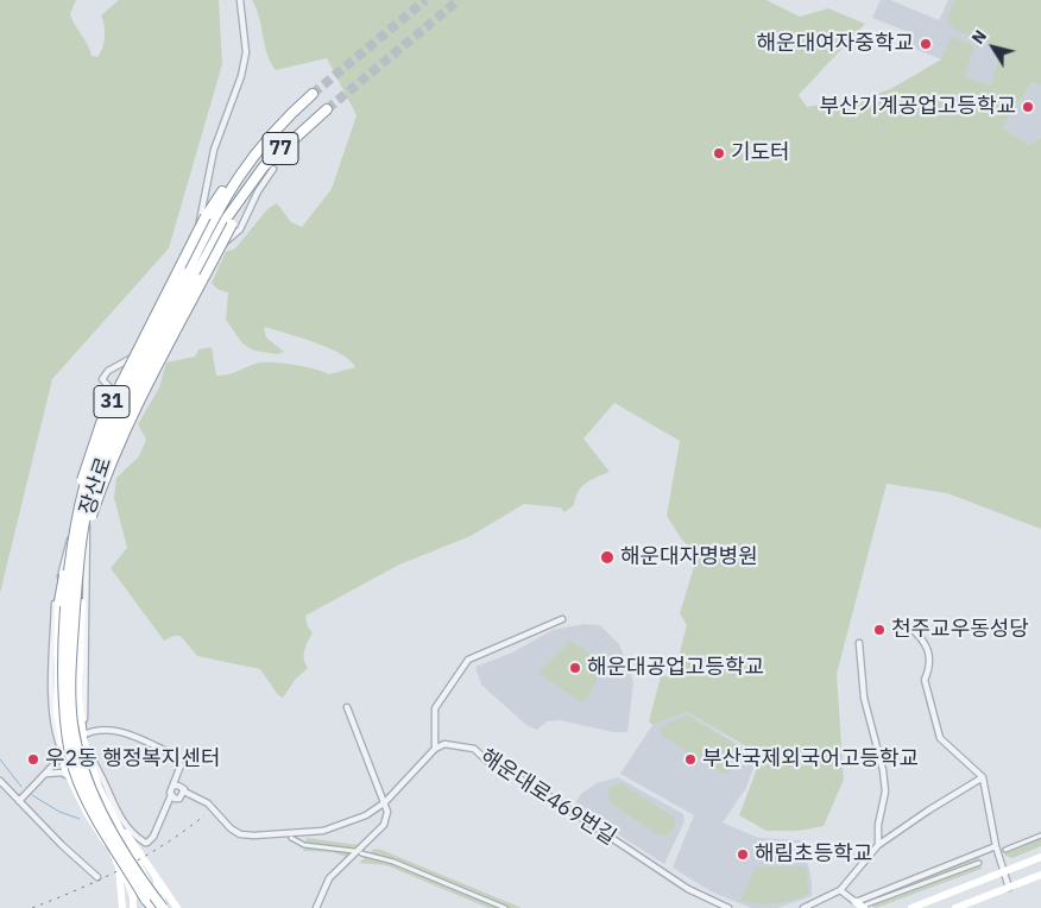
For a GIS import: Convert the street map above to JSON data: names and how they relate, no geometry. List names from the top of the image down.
{
  "streets": {
    "highway": ["77", "31", "장산로"],
    "street": ["해운대로469번길"]
  },
  "crossings": [
    ["31", "장산로"]
  ],
  "places": [
    "해운대여자중학교",
    "부산기계공업고등학교",
    "기도터",
    "해운대자명병원",
    "천주교우동성당",
    "해운대공업고등학교",
    "우2동 행정복지센터",
    "부산국제외국어고등학교",
    "해림초등학교"
  ],
  "north": "top left"
}
